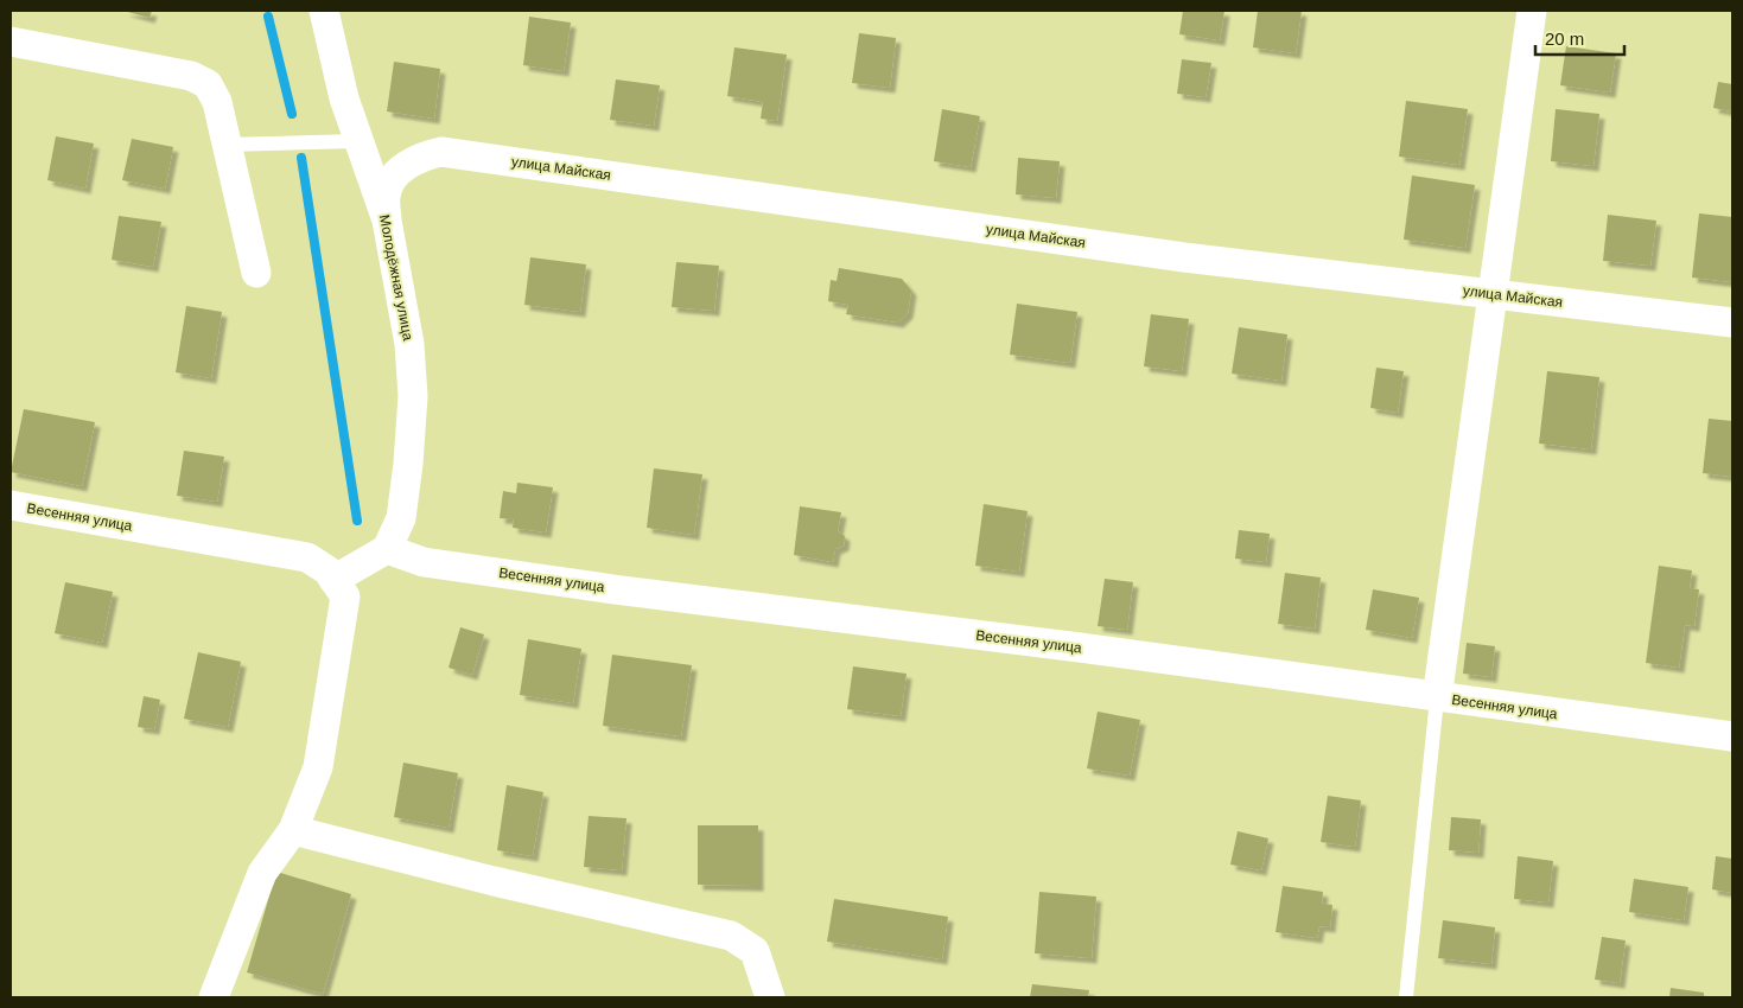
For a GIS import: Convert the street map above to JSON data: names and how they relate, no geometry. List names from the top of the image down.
{
  "streets": {
    "street": ["улица Майская", "Молодёжная улица", "Весенняя улица"]
  },
  "crossings": [
    ["улица Майская", "Молодёжная улица"],
    ["Молодёжная улица", "Весенняя улица"]
  ],
  "scale_bar": "20 m"
}
